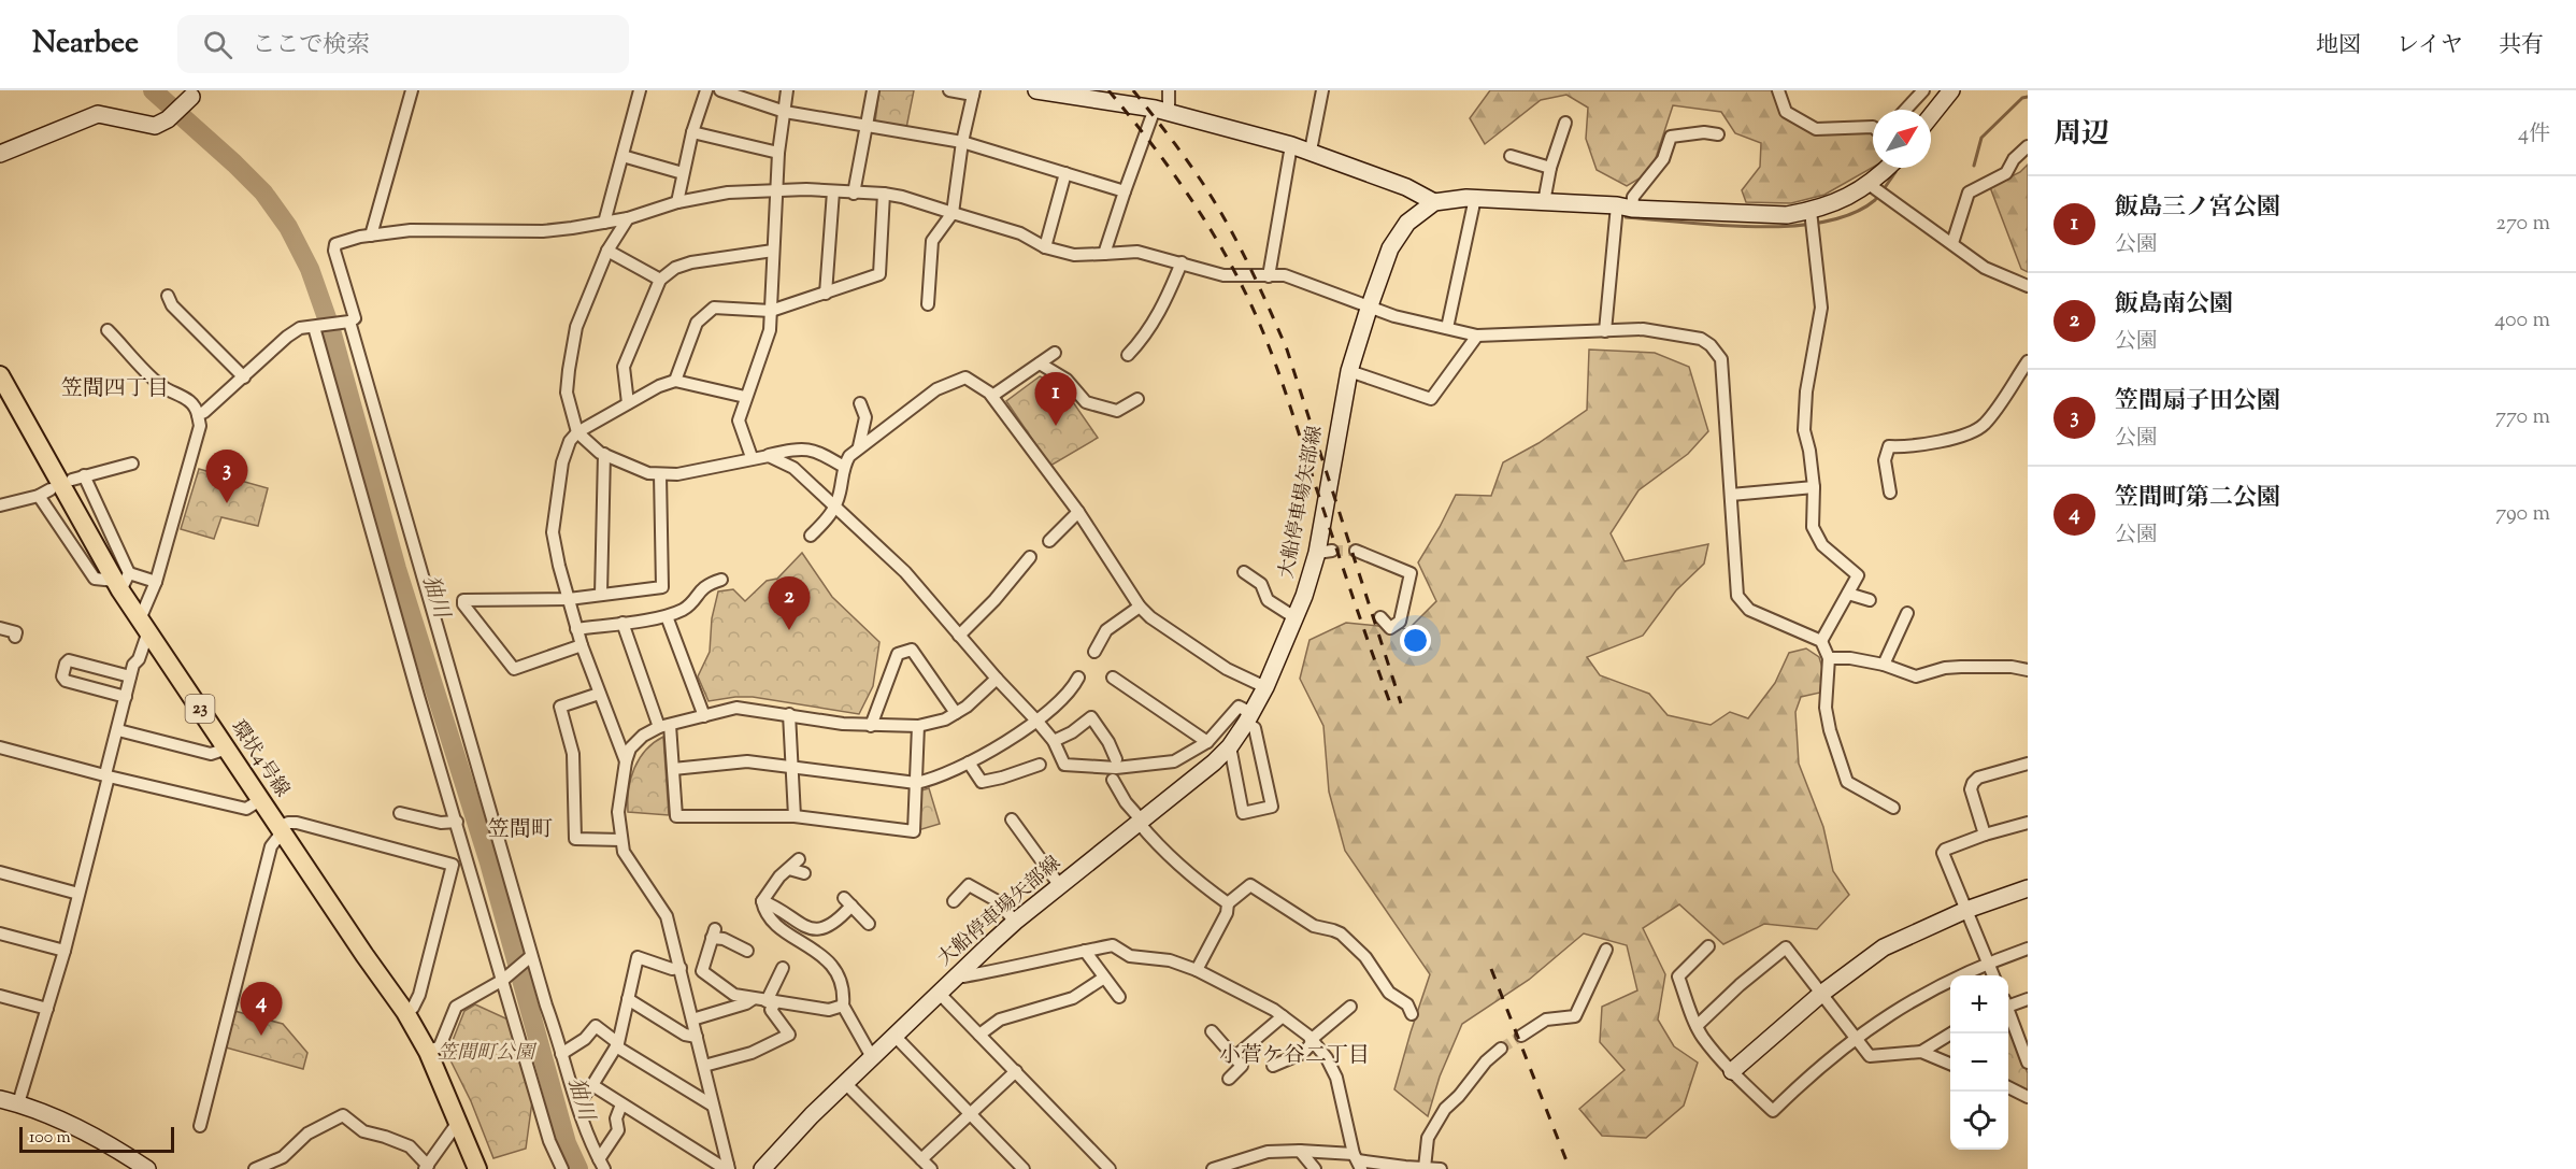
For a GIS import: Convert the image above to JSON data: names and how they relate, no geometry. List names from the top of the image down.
{
  "streets": {
    "main road": ["大船停車場矢部線", "23", "環状4号線"]
  },
  "districts": ["笠間四丁目", "笠間町", "小菅ケ谷二丁目"],
  "water": ["㹨川"],
  "parks": ["笠間町公園"],
  "scale_bar": "100 m",
  "north": "top right",
  "page": {
    "header": "Nearbee",
    "search": "ここで検索",
    "nav": ["地図", "レイヤ", "共有"],
    "heading": ["周辺", "4件"],
    "list": [
      {
        "mark": "1",
        "name": "飯島三ノ宮公園",
        "note": "公園",
        "value": "270 m"
      },
      {
        "mark": "2",
        "name": "飯島南公園",
        "note": "公園",
        "value": "400 m"
      },
      {
        "mark": "3",
        "name": "笠間扇子田公園",
        "note": "公園",
        "value": "770 m"
      },
      {
        "mark": "4",
        "name": "笠間町第二公園",
        "note": "公園",
        "value": "790 m"
      }
    ],
    "pins": [
      "1",
      "3",
      "2",
      "4"
    ],
    "map_buttons": ["+", "−"],
    "scale": "100 m"
  }
}
